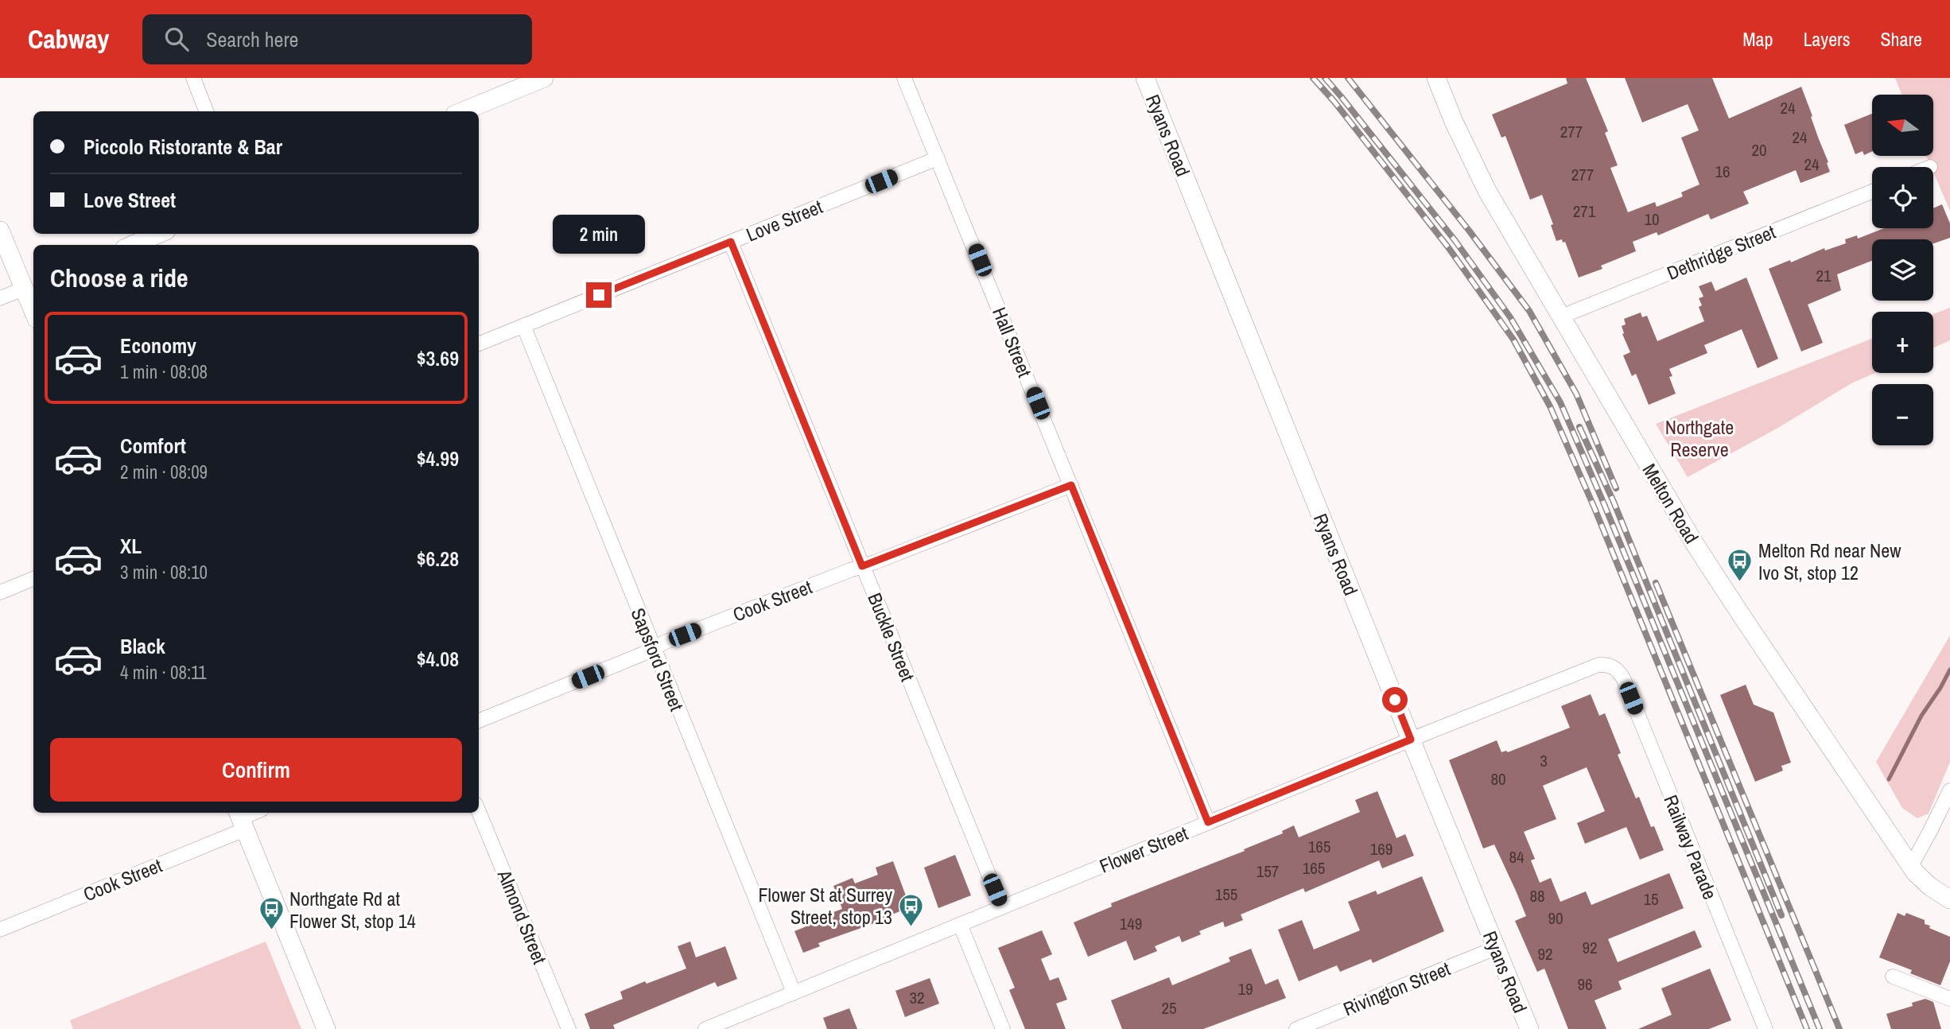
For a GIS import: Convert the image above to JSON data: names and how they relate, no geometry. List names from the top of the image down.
{
  "streets": {
    "street": [
      "Ryans Road",
      "Love Street",
      "Dethridge Street",
      "Hall Street",
      "Melton Road",
      "Cook Street",
      "Buckle Street",
      "Sapsford Street",
      "Railway Parade",
      "Flower Street",
      "Almond Street",
      "Rivington Street"
    ]
  },
  "crossings": [
    ["Ryans Road", "Flower Street"],
    ["Ryans Road", "Rivington Street"],
    ["Love Street", "Hall Street"],
    ["Love Street", "Buckle Street"],
    ["Love Street", "Sapsford Street"],
    ["Dethridge Street", "Melton Road"],
    ["Hall Street", "Cook Street"],
    ["Hall Street", "Flower Street"],
    ["Cook Street", "Buckle Street"],
    ["Cook Street", "Sapsford Street"],
    ["Buckle Street", "Flower Street"],
    ["Sapsford Street", "Flower Street"],
    ["Railway Parade", "Flower Street"]
  ],
  "parks": ["Northgate Reserve"],
  "places": {
    "bus stop": ["Melton Rd near New Ivo St, stop 12", "Flower St at Surrey Street, stop 13", "Northgate Rd at Flower St, stop 14"]
  },
  "house_numbers": [
    "24",
    "277",
    "24",
    "20",
    "24",
    "16",
    "277",
    "271",
    "10",
    "21",
    "3",
    "80",
    "165",
    "169",
    "84",
    "165",
    "157",
    "155",
    "88",
    "15",
    "90",
    "149",
    "92",
    "92",
    "96",
    "19",
    "32",
    "25"
  ],
  "north": "left",
  "page": {
    "header": "Cabway",
    "search": "Search here",
    "nav": ["Map", "Layers", "Share"],
    "map_buttons": ["+", "−"],
    "banner": ["Piccolo Ristorante & Bar", "Love Street"],
    "bubble": "2 min",
    "heading": "Choose a ride",
    "list": [
      {
        "name": "Economy",
        "note": "1 min · 08:08",
        "value": "$3.69"
      },
      {
        "name": "Comfort",
        "note": "2 min · 08:09",
        "value": "$4.99"
      },
      {
        "name": "XL",
        "note": "3 min · 08:10",
        "value": "$6.28"
      },
      {
        "name": "Black",
        "note": "4 min · 08:11",
        "value": "$4.08"
      }
    ],
    "buttons": "Confirm"
  }
}
